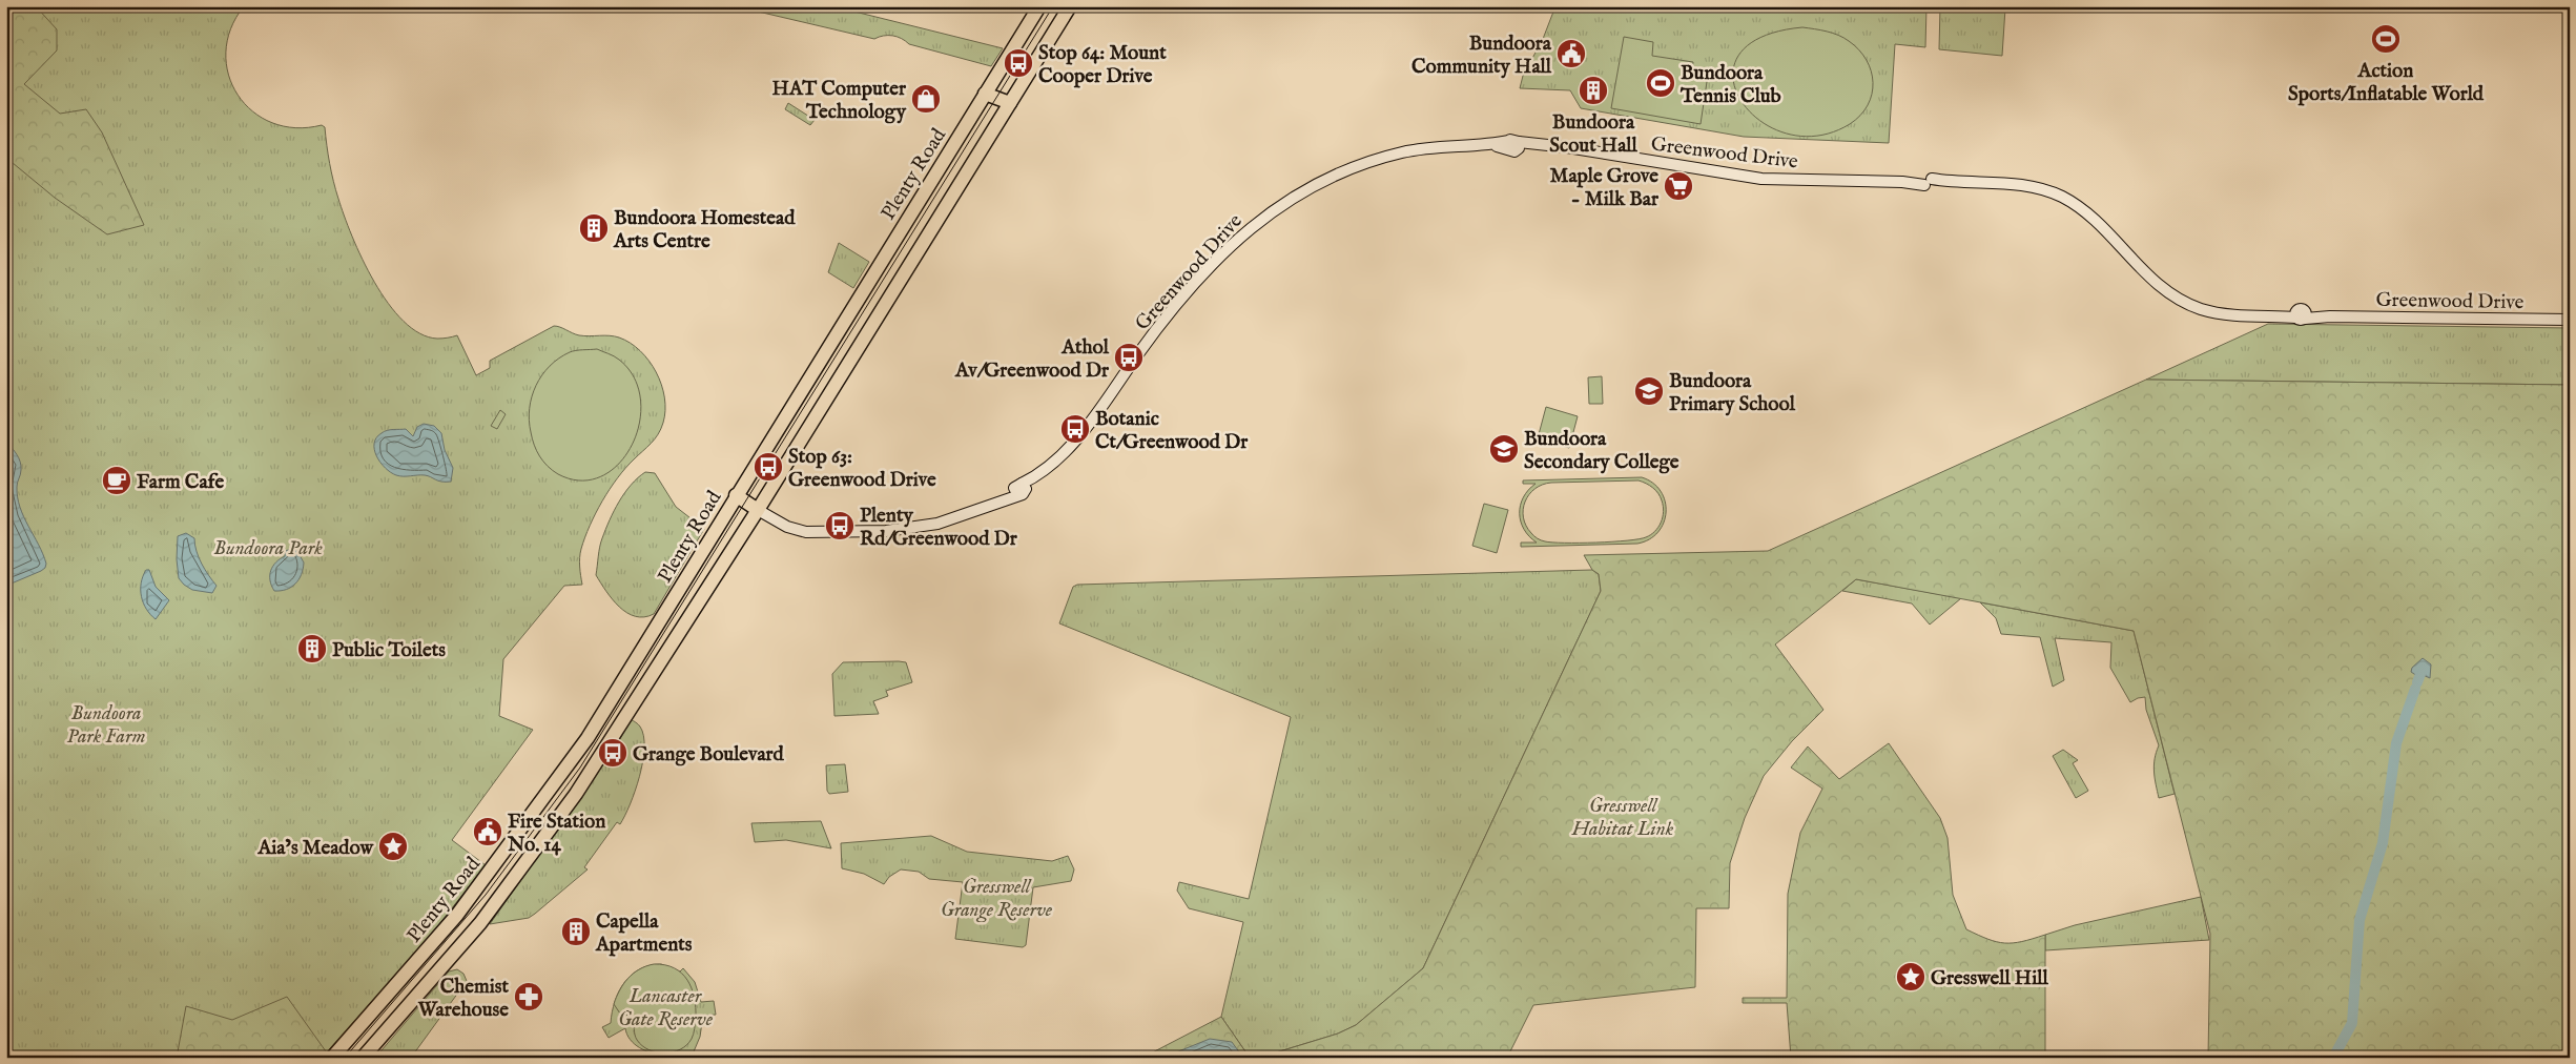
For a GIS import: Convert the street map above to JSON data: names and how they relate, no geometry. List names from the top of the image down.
{
  "streets": {
    "highway": ["Plenty Road"],
    "street": ["Greenwood Drive"]
  },
  "parks": [
    "Bundoora Park",
    "Bundoora Park Farm",
    "Gresswell Habitat Link",
    "Gresswell Grange Reserve",
    "Lancaster Gate Reserve"
  ],
  "places": {
    "sports": ["Action Sports/Inflatable World", "Bundoora Tennis Club"],
    "public building": ["Bundoora Community Hall", "Fire Station No. 14"],
    "bus stop": [
      "Stop 64: Mount Cooper Drive",
      "Athol Av/Greenwood Dr",
      "Botanic Ct/Greenwood Dr",
      "Stop 63: Greenwood Drive",
      "Plenty Rd/Greenwood Dr",
      "Grange Boulevard"
    ],
    "building": [
      "Bundoora Scout Hall",
      "Bundoora Homestead Arts Centre",
      "Public Toilets",
      "Capella Apartments"
    ],
    "shop": ["HAT Computer Technology"],
    "supermarket": ["Maple Grove - Milk Bar"],
    "school or university": ["Bundoora Primary School", "Bundoora Secondary College"],
    "cafe": ["Farm Cafe"],
    "place": ["Aia’s Meadow", "Gresswell Hill"],
    "pharmacy": ["Chemist Warehouse"]
  }
}
